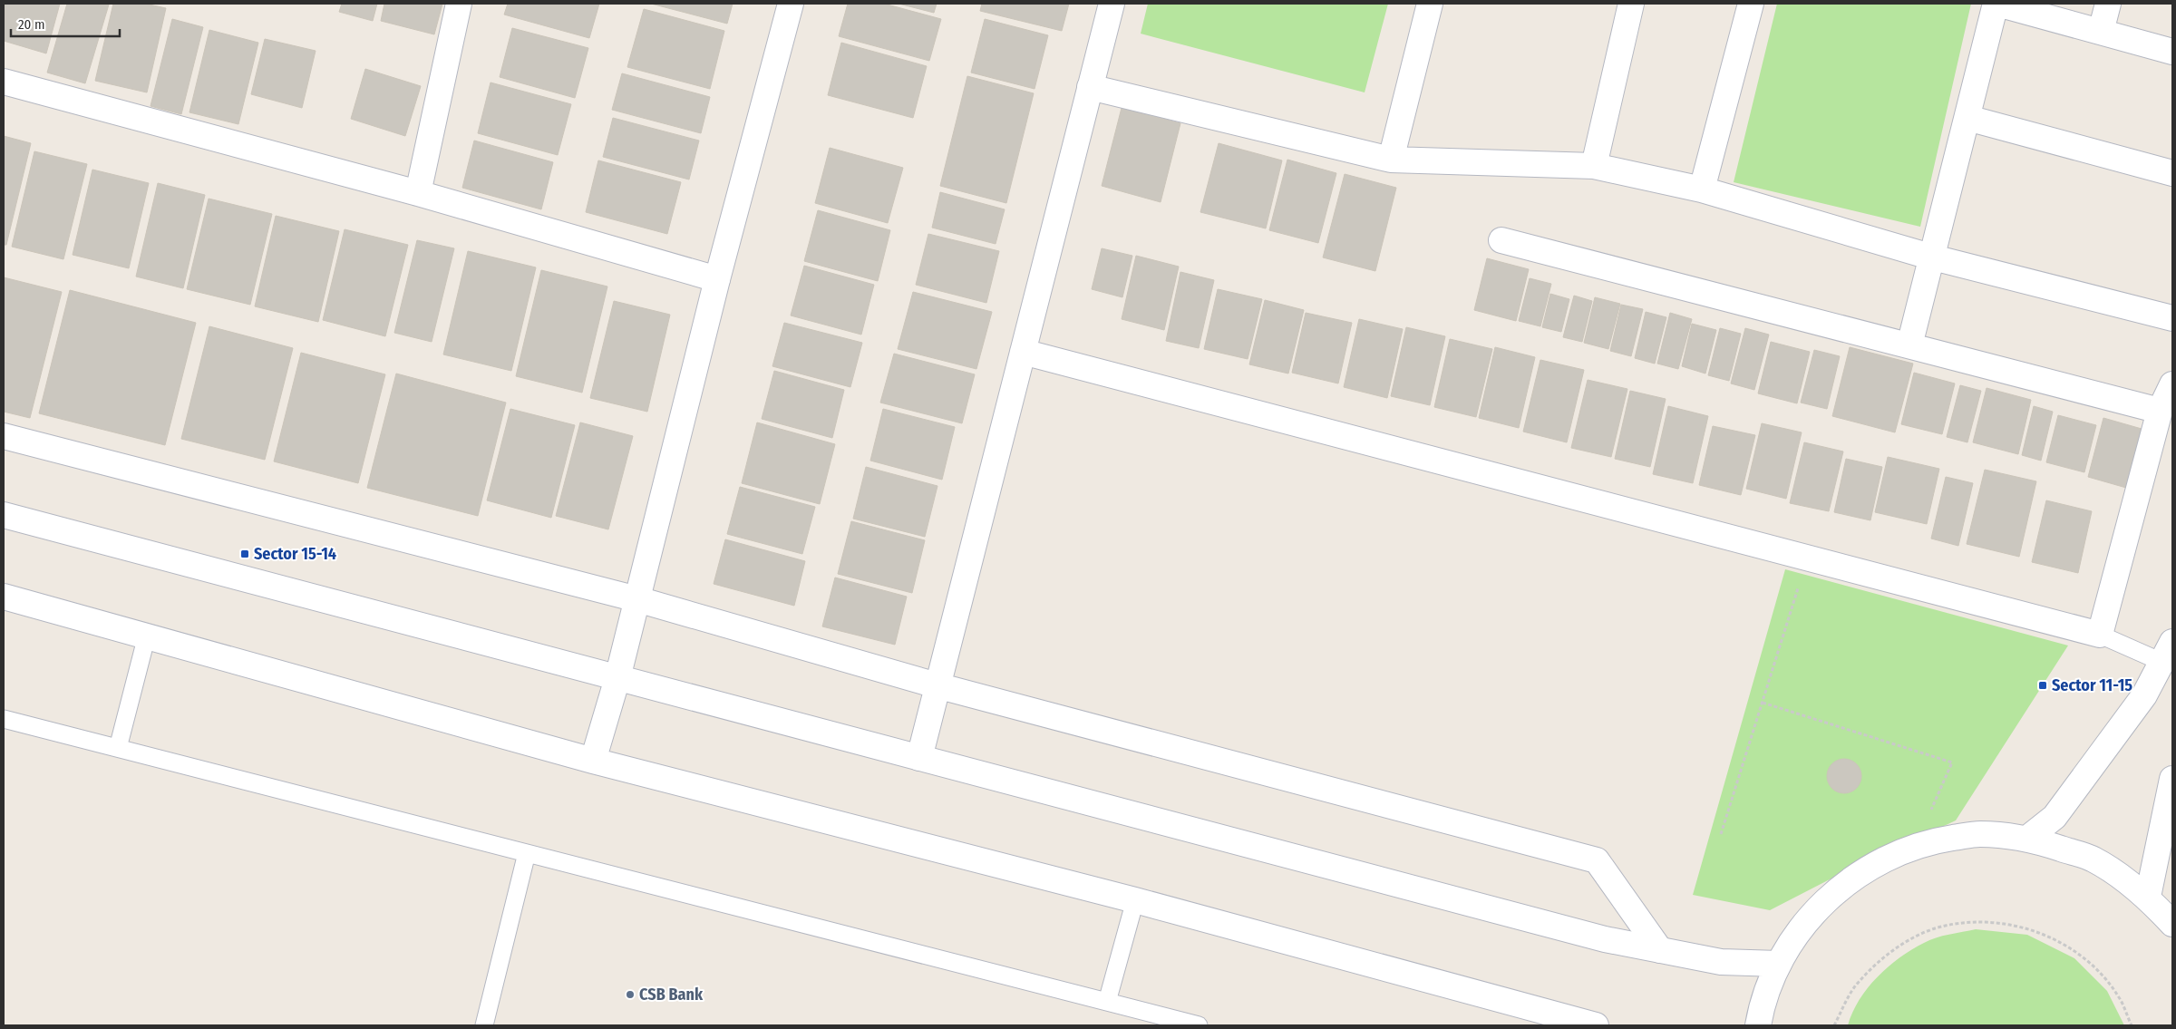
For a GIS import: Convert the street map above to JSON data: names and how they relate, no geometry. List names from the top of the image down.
{
  "places": {
    "transit": ["Sector 15-14", "Sector 11-15"],
    "other": ["CSB Bank"]
  },
  "scale_bar": "20 m"
}
